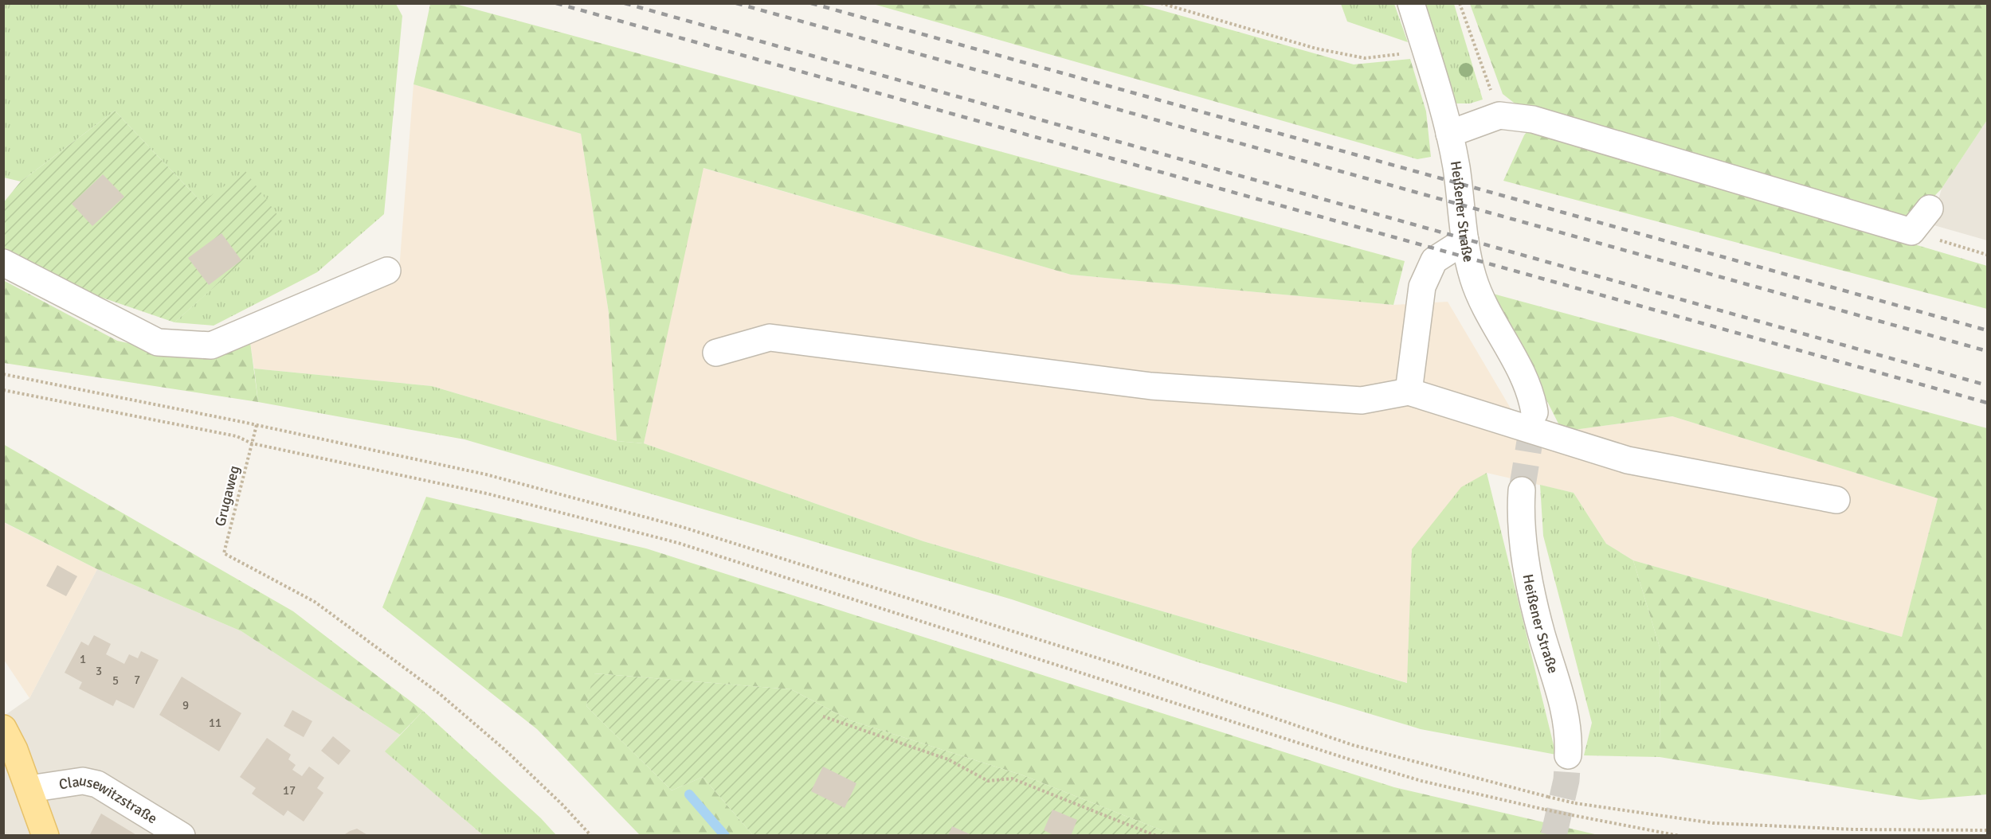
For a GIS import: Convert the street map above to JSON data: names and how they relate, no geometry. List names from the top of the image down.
{
  "streets": {
    "street": ["Heißener Straße", "Clausewitzstraße"],
    "path": ["Grugaweg"]
  },
  "house_numbers": [
    "1",
    "3",
    "7",
    "5",
    "9",
    "11",
    "17"
  ]
}
